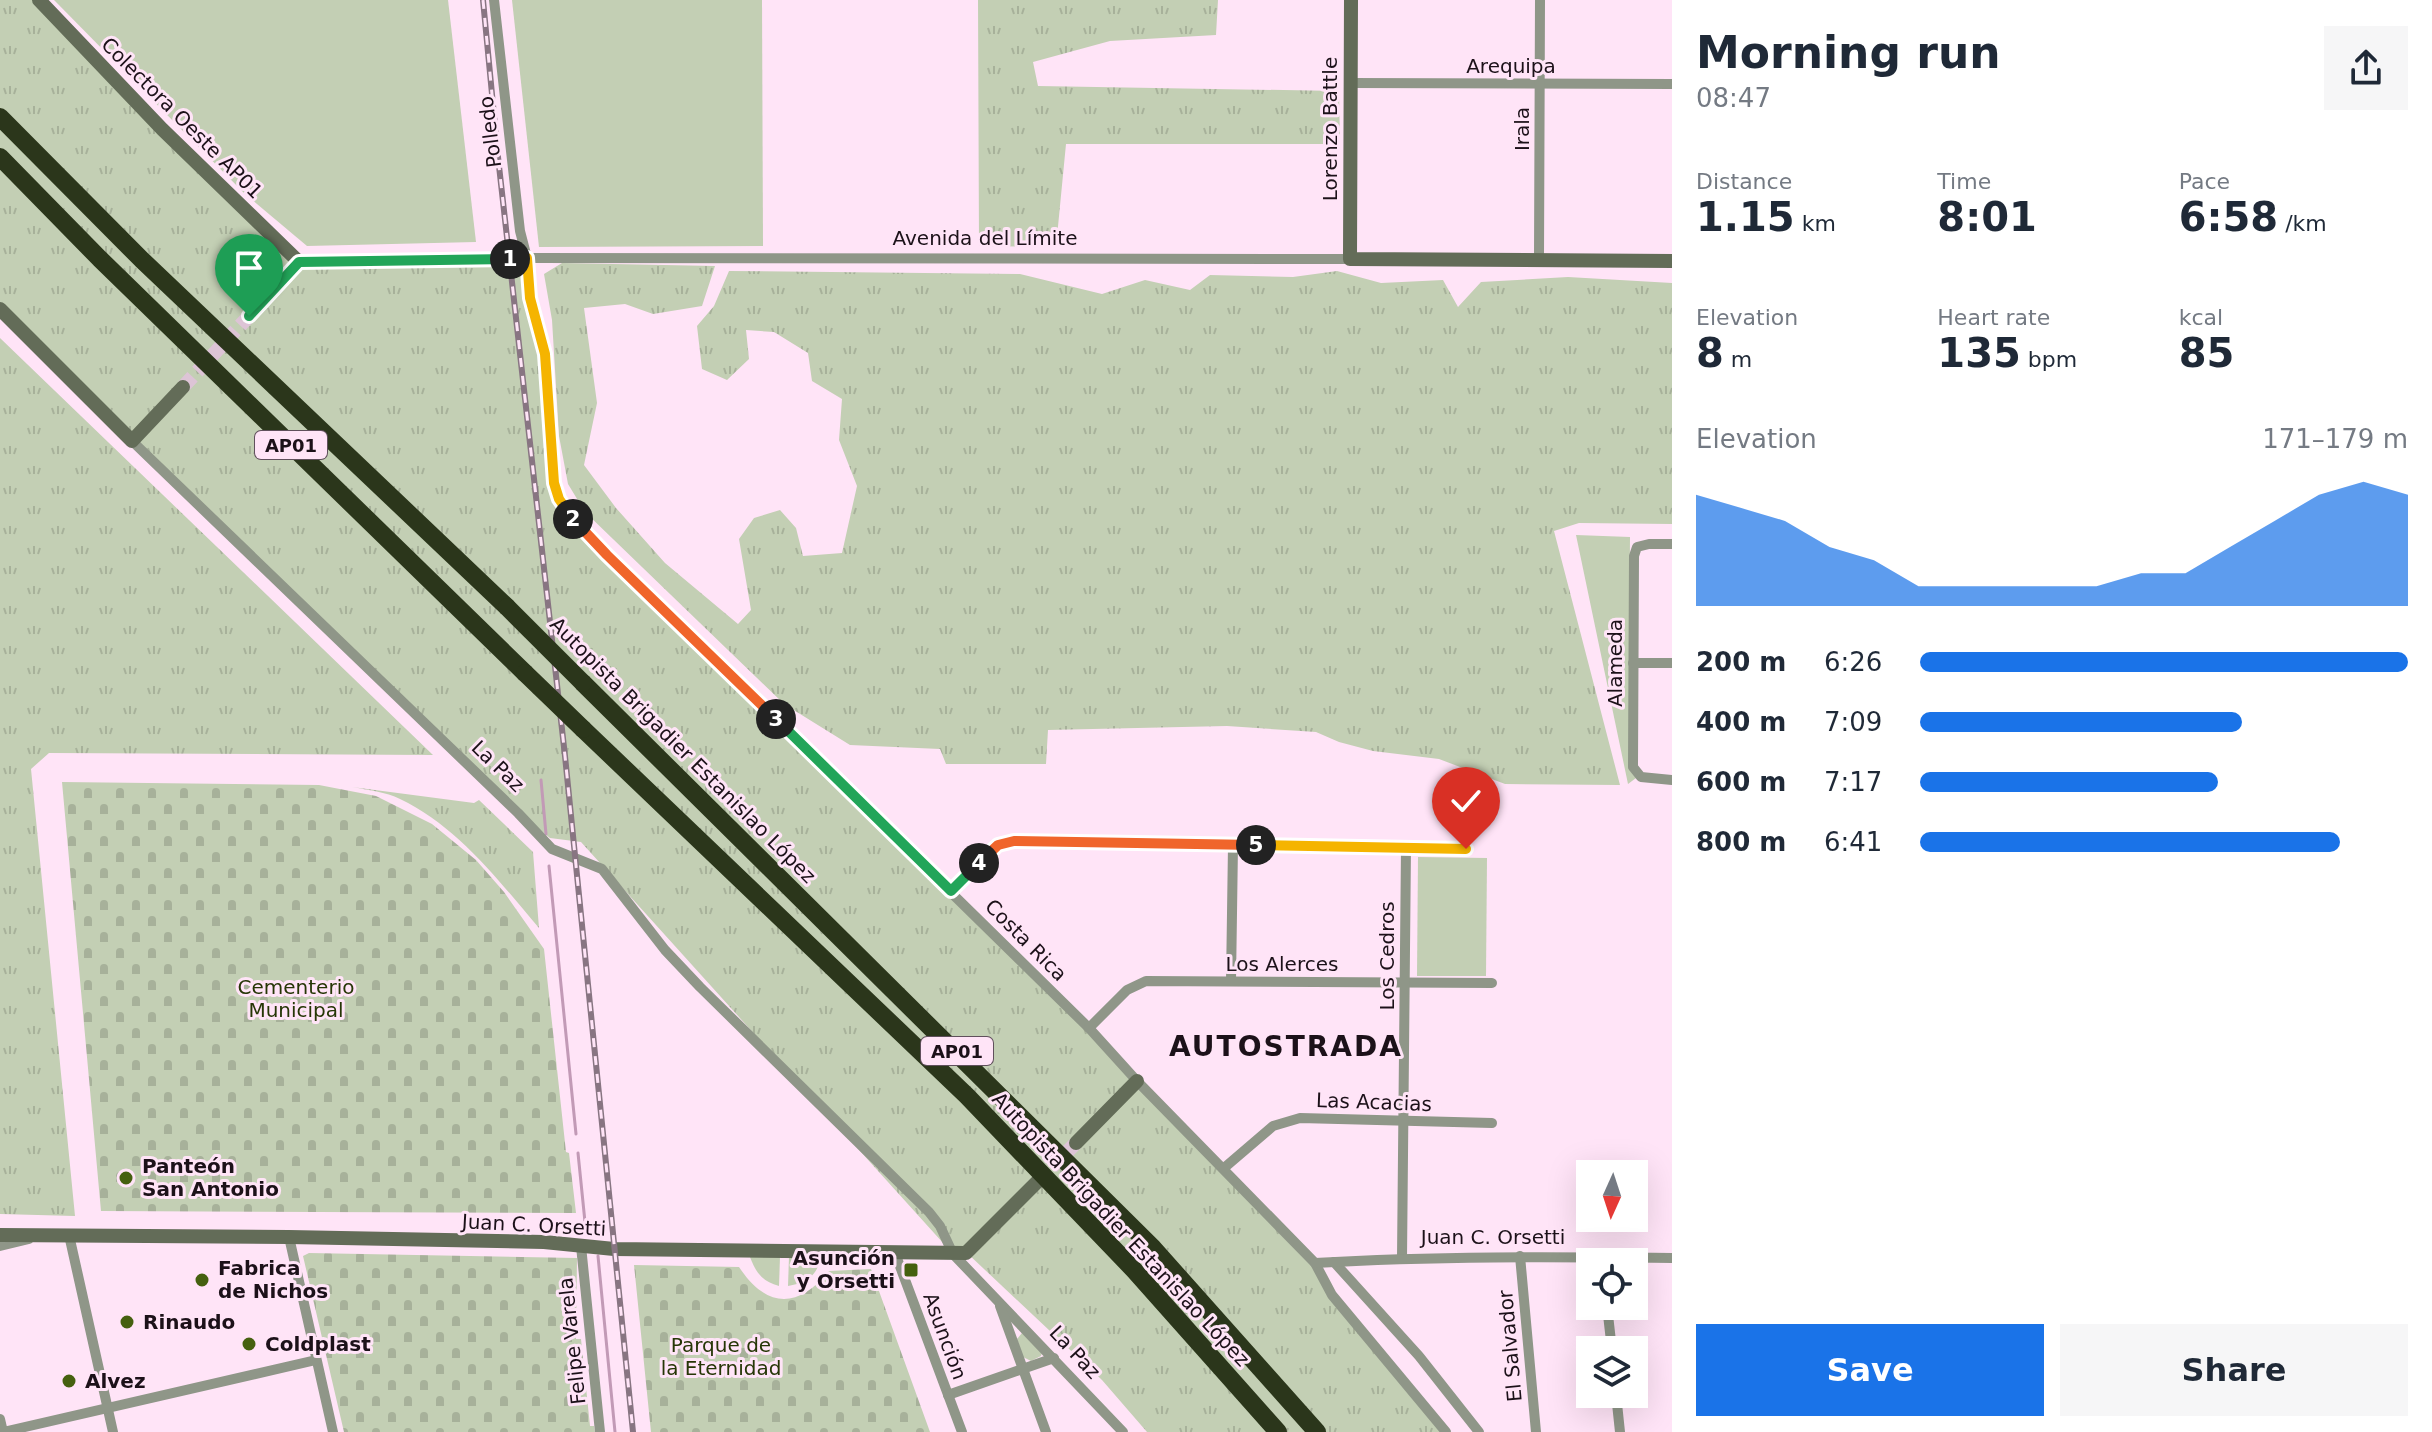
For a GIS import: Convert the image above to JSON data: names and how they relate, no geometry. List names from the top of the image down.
{
  "streets": {
    "highway": ["AP01", "Autopista Brigadier Estanislao López"],
    "street": [
      "Arequipa",
      "Colectora Oeste AP01",
      "Lorenzo Battle",
      "Irala",
      "Polledo",
      "Avenida del Límite",
      "Alameda",
      "La Paz",
      "Costa Rica",
      "Los Cedros",
      "Los Alerces",
      "Las Acacias",
      "Juan C. Orsetti",
      "Asunción",
      "Felipe Varela",
      "El Salvador"
    ]
  },
  "crossings": [
    ["Arequipa", "Lorenzo Battle"],
    ["Arequipa", "Irala"],
    ["Colectora Oeste AP01", "Avenida del Límite"],
    ["Lorenzo Battle", "Avenida del Límite"],
    ["Irala", "Avenida del Límite"],
    ["Polledo", "Avenida del Límite"],
    ["Polledo", "Costa Rica"],
    ["Avenida del Límite", "Costa Rica"],
    ["La Paz", "Juan C. Orsetti"],
    ["Costa Rica", "Los Alerces"],
    ["Costa Rica", "Las Acacias"],
    ["Costa Rica", "Juan C. Orsetti"],
    ["Los Cedros", "Los Alerces"],
    ["Los Cedros", "Las Acacias"],
    ["Los Cedros", "Juan C. Orsetti"],
    ["Juan C. Orsetti", "Asunción"],
    ["Juan C. Orsetti", "Felipe Varela"],
    ["Juan C. Orsetti", "El Salvador"]
  ],
  "districts": ["AUTOSTRADA"],
  "parks": ["Cementerio Municipal", "Parque de la Eternidad"],
  "places": {
    "other": [
      "Panteón San Antonio",
      "Fabrica de Nichos",
      "Rinaudo",
      "Coldplast",
      "Alvez"
    ],
    "transit": ["Asunción y Orsetti"]
  },
  "north": "bottom",
  "page": {
    "heading": ["Morning run", "08:47"],
    "stats": [
      ["Distance", "1.15 km"],
      ["Time", "8:01"],
      ["Pace", "6:58 /km"],
      ["Elevation", "8 m"],
      ["Heart rate", "135 bpm"],
      ["kcal", "85"]
    ],
    "pins": [
      "1",
      "2",
      "3",
      "5",
      "4"
    ],
    "chart": ["Elevation", "171–179 m"],
    "list": [
      {
        "name": "200 m",
        "note": "6:26"
      },
      {
        "name": "400 m",
        "note": "7:09"
      },
      {
        "name": "600 m",
        "note": "7:17"
      },
      {
        "name": "800 m",
        "note": "6:41"
      }
    ],
    "buttons": ["Save", "Share"]
  }
}
